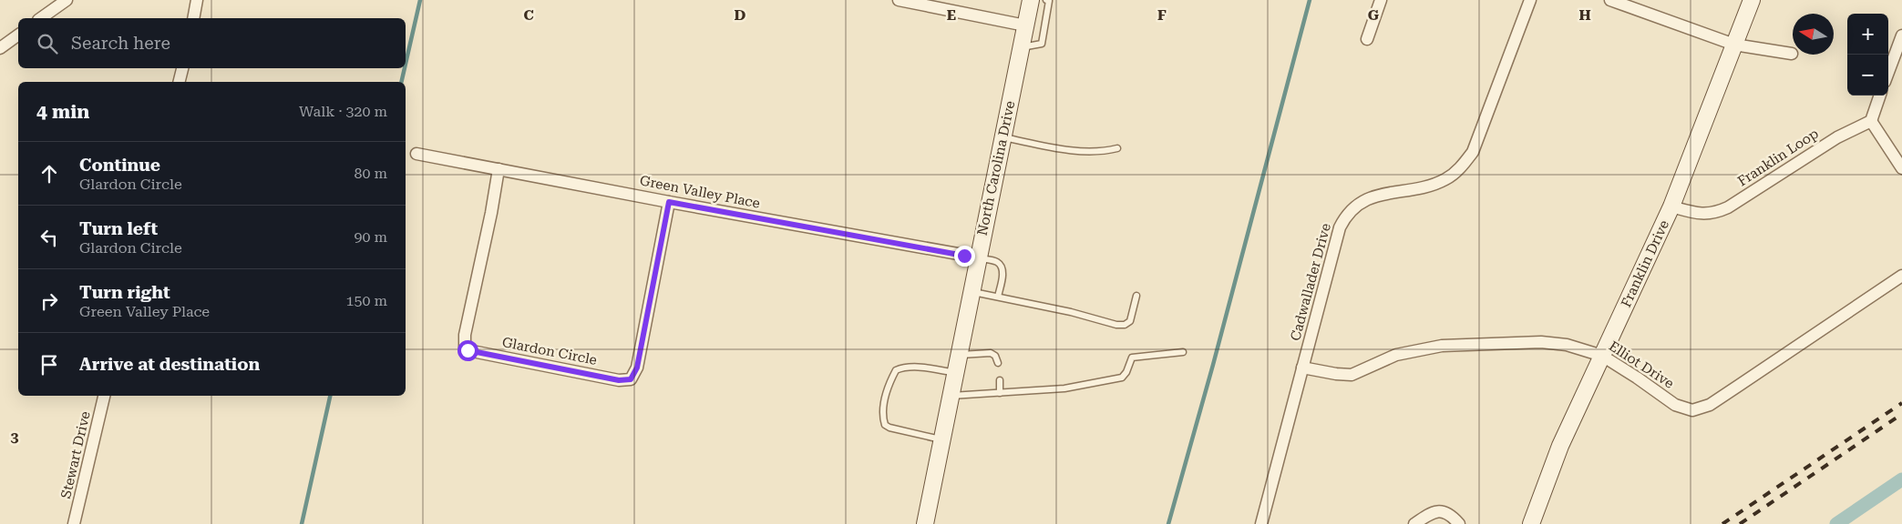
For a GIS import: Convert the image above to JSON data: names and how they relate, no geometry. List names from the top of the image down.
{
  "streets": {
    "street": [
      "Franklin Loop",
      "North Carolina Drive",
      "Green Valley Place",
      "Franklin Drive",
      "Cadwallader Drive",
      "Glardon Circle",
      "Elliot Drive",
      "Stewart Drive"
    ]
  },
  "crossings": [
    ["Franklin Loop", "Franklin Drive"],
    ["North Carolina Drive", "Green Valley Place"],
    ["Green Valley Place", "Glardon Circle"],
    ["Franklin Drive", "Elliot Drive"],
    ["Cadwallader Drive", "Elliot Drive"]
  ],
  "north": "left",
  "page": {
    "map_buttons": ["+", "−"],
    "search": "Search here",
    "heading": ["4 min", "Walk · 320 m"],
    "list": [
      ["Continue", "Glardon Circle", "80 m"],
      ["Turn left", "Glardon Circle", "90 m"],
      ["Turn right", "Green Valley Place", "150 m"],
      "Arrive at destination"
    ]
  },
  "grid": {
    "columns": [
      "C",
      "D",
      "E",
      "F",
      "G",
      "H"
    ],
    "rows": ["3"]
  }
}
